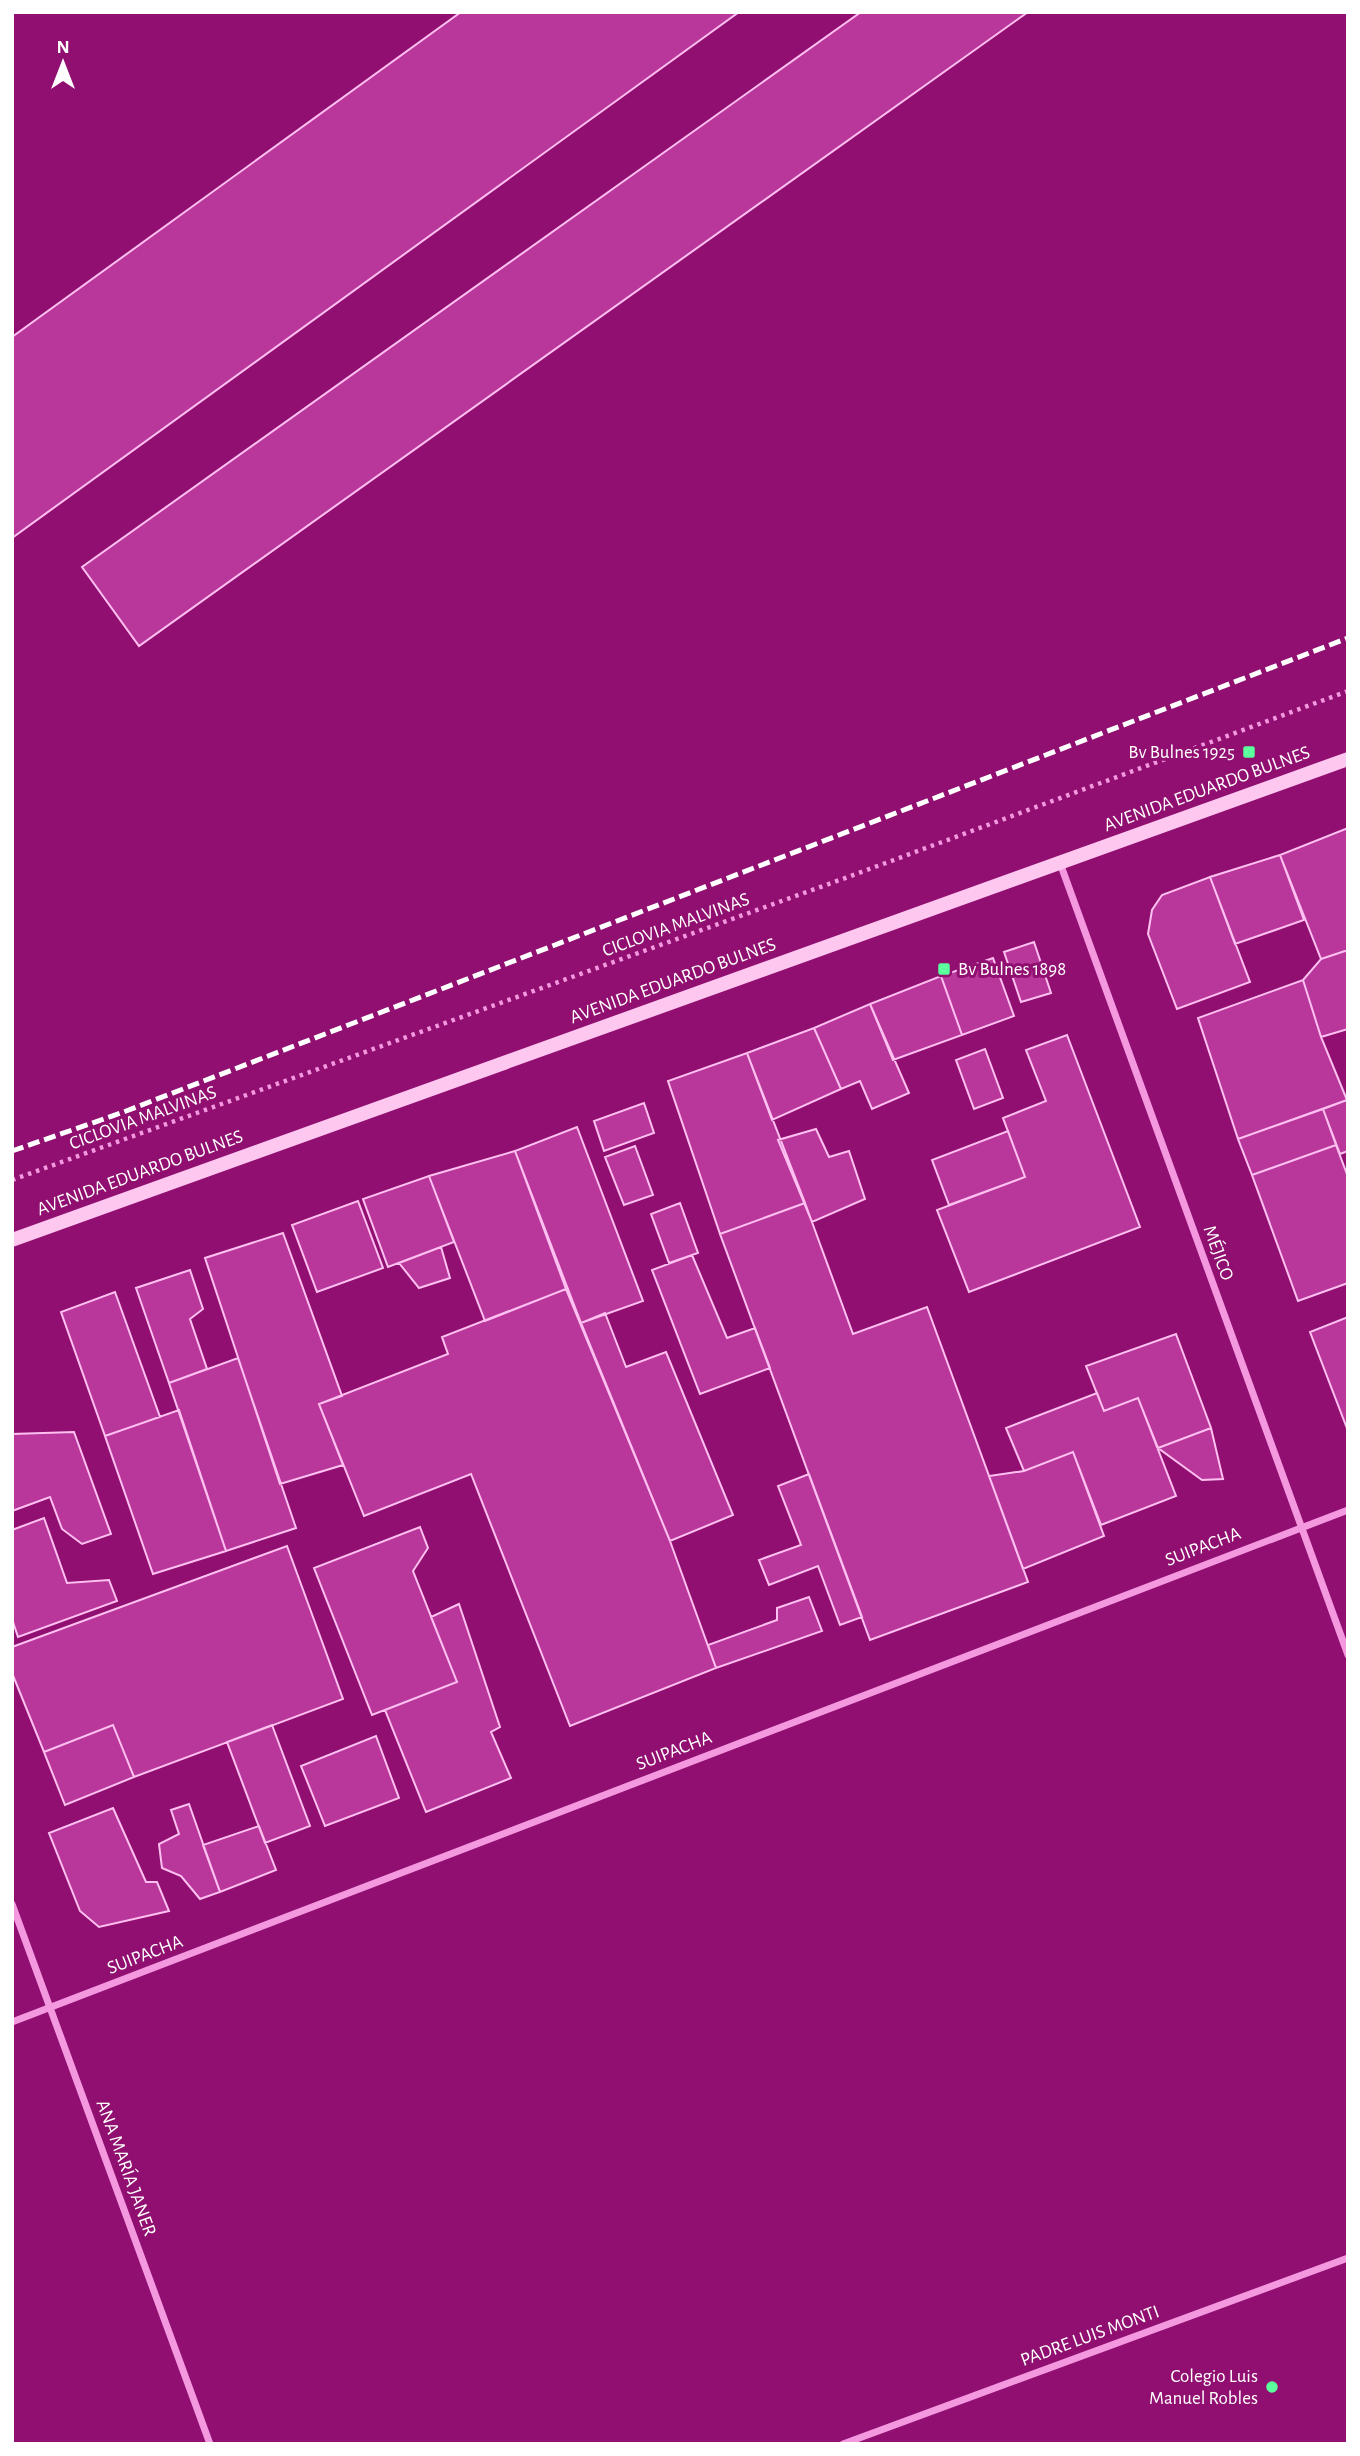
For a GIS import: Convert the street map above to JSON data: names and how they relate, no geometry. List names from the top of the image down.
{
  "streets": {
    "main road": ["AVENIDA EDUARDO BULNES"],
    "street": [
      "MÉJICO",
      "SUIPACHA",
      "ANA MARÍA JANER",
      "PADRE LUIS MONTI"
    ],
    "path": ["CICLOVIA MALVINAS"]
  },
  "crossings": [
    ["AVENIDA EDUARDO BULNES", "MÉJICO"],
    ["MÉJICO", "SUIPACHA"],
    ["SUIPACHA", "ANA MARÍA JANER"]
  ],
  "places": {
    "transit": ["Bv Bulnes 1925", "Bv Bulnes 1898"],
    "other": ["Colegio Luis Manuel Robles"]
  },
  "north": "top"
}
